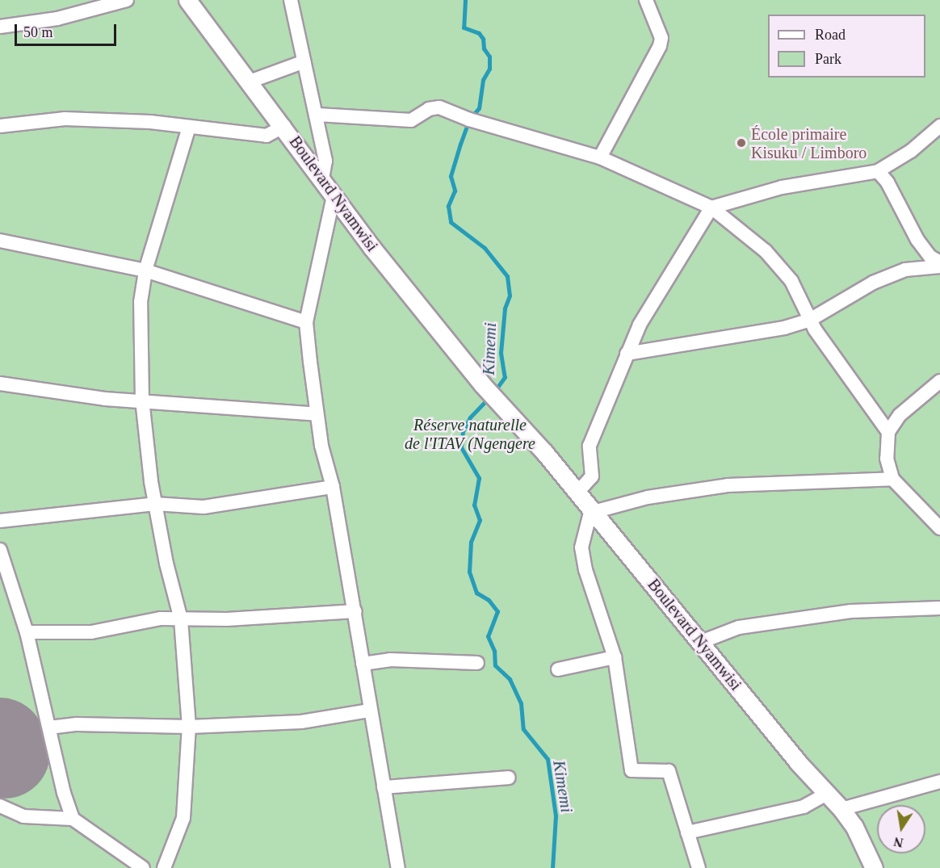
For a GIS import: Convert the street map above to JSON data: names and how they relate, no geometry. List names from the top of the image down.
{
  "streets": {
    "main road": ["Boulevard Nyamwisi"]
  },
  "water": ["Kimemi"],
  "parks": ["Réserve naturelle de l'ITAV (Ngengere"],
  "places": ["École primaire Kisuku / Limboro"],
  "legend": ["Road", "Park"],
  "scale_bar": "50 m",
  "north": "bottom"
}
